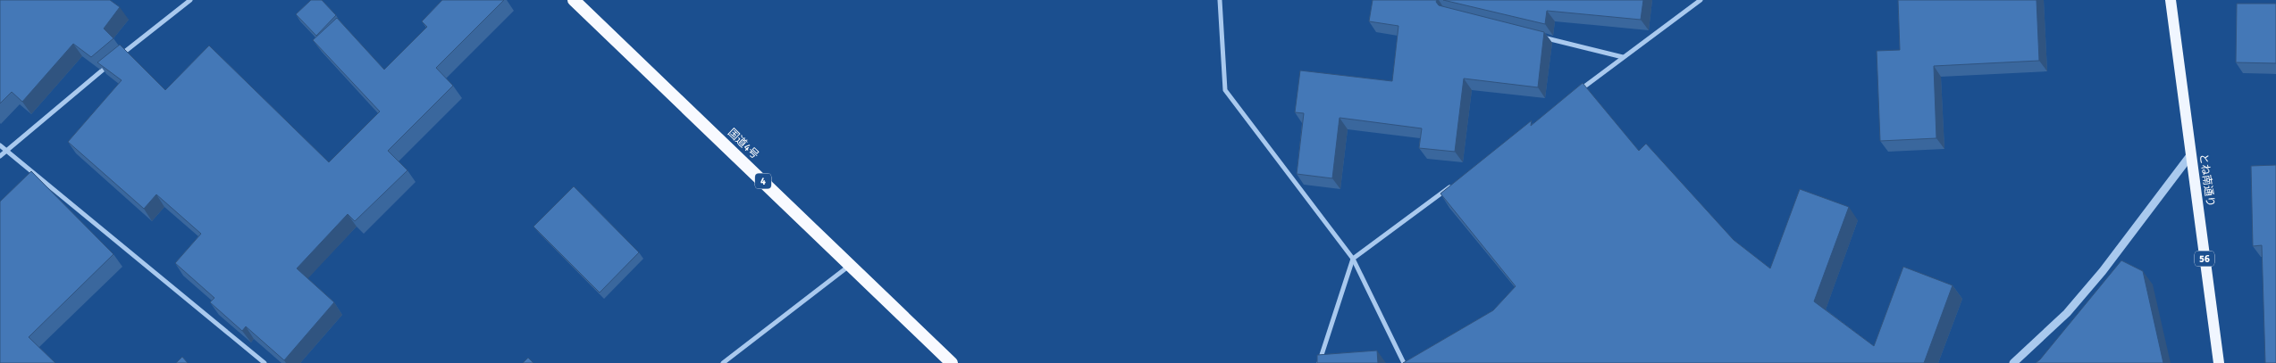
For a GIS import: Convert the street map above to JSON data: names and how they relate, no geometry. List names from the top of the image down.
{
  "streets": {
    "highway": ["国道4号", "4"],
    "main road": ["とね南通り", "56"]
  }
}
